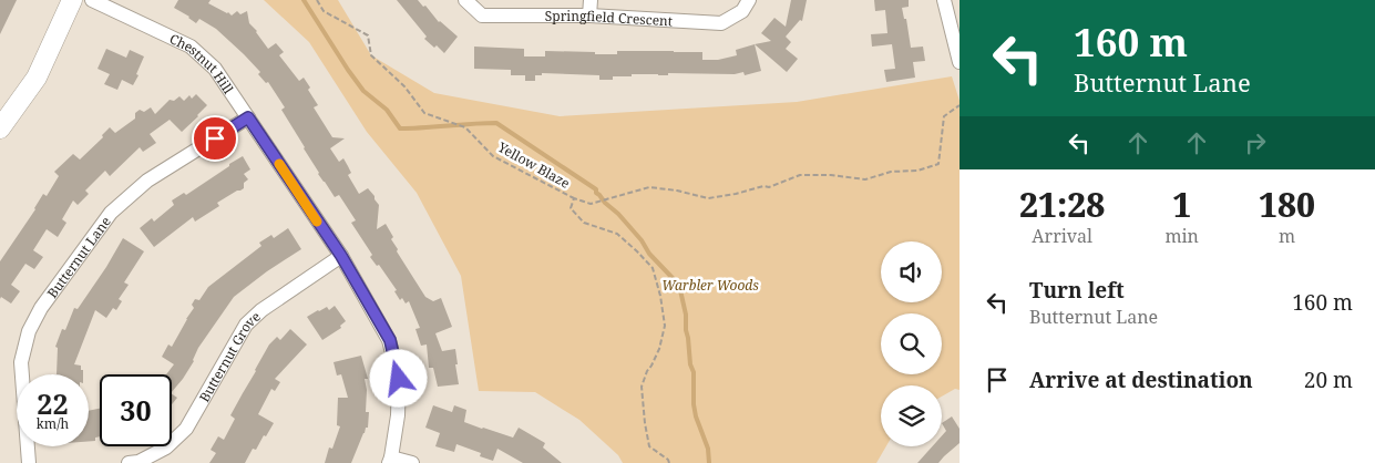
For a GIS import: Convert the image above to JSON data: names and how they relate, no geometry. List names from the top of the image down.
{
  "streets": {
    "street": [
      "Springfield Crescent",
      "Chestnut Hill",
      "Butternut Lane",
      "Butternut Grove"
    ],
    "path": ["Yellow Blaze"]
  },
  "crossings": [
    ["Chestnut Hill", "Butternut Lane"],
    ["Chestnut Hill", "Butternut Grove"]
  ],
  "parks": ["Warbler Woods"],
  "page": {
    "turn": ["160 m", "Butternut Lane"],
    "eta": [
      "21:28",
      "Arrival",
      "1",
      "min",
      "180",
      "m"
    ],
    "list": [
      {
        "name": "Turn left",
        "note": "Butternut Lane",
        "value": "160 m"
      },
      {
        "name": "Arrive at destination",
        "value": "20 m"
      }
    ],
    "speed": "22 km/h",
    "limit": "30"
  }
}
